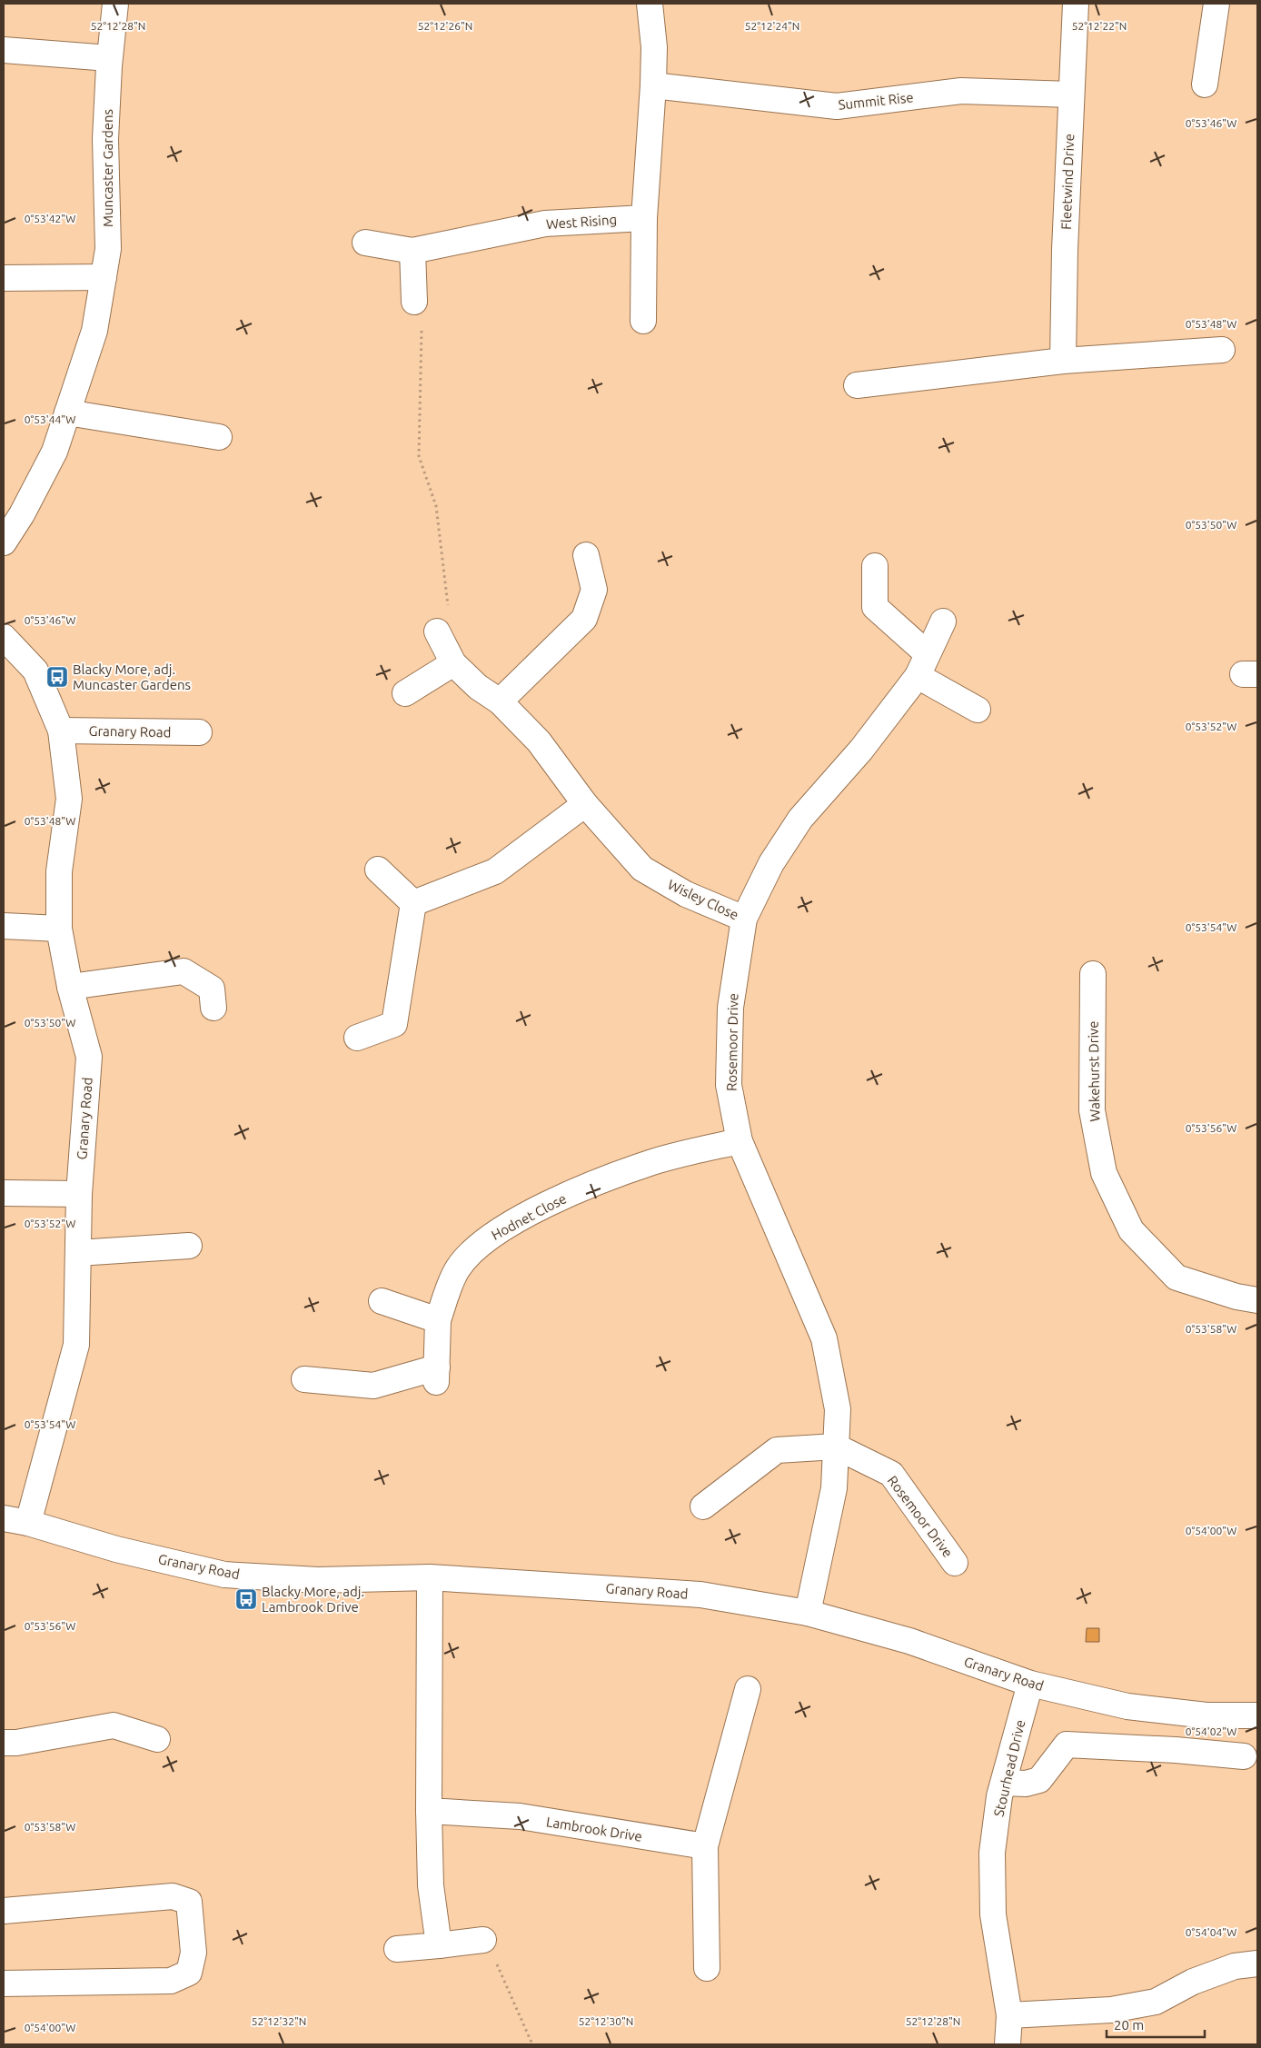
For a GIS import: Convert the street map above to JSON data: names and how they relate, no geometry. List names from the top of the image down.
{
  "streets": {
    "street": [
      "Summit Rise",
      "Muncaster Gardens",
      "Fleetwind Drive",
      "West Rising",
      "Granary Road",
      "Wisley Close",
      "Rosemoor Drive",
      "Wakehurst Drive",
      "Hodnet Close",
      "Stourhead Drive",
      "Lambrook Drive"
    ]
  },
  "crossings": [
    ["Summit Rise", "Fleetwind Drive"],
    ["Granary Road", "Rosemoor Drive"],
    ["Granary Road", "Stourhead Drive"],
    ["Wisley Close", "Rosemoor Drive"],
    ["Rosemoor Drive", "Hodnet Close"]
  ],
  "places": {
    "bus stop": ["Blacky More, adj. Muncaster Gardens", "Blacky More, adj. Lambrook Drive"]
  },
  "scale_bar": "20 m",
  "coordinates": [
    "52°12'28\"N",
    "52°12'26\"N",
    "52°12'24\"N",
    "52°12'22\"N",
    "0°53'46\"W",
    "0°53'42\"W",
    "0°53'48\"W",
    "0°53'44\"W",
    "0°53'50\"W",
    "0°53'52\"W",
    "0°53'54\"W",
    "0°53'56\"W",
    "0°53'58\"W",
    "0°54'00\"W",
    "0°54'02\"W",
    "0°54'04\"W",
    "52°12'32\"N",
    "52°12'30\"N"
  ]
}
